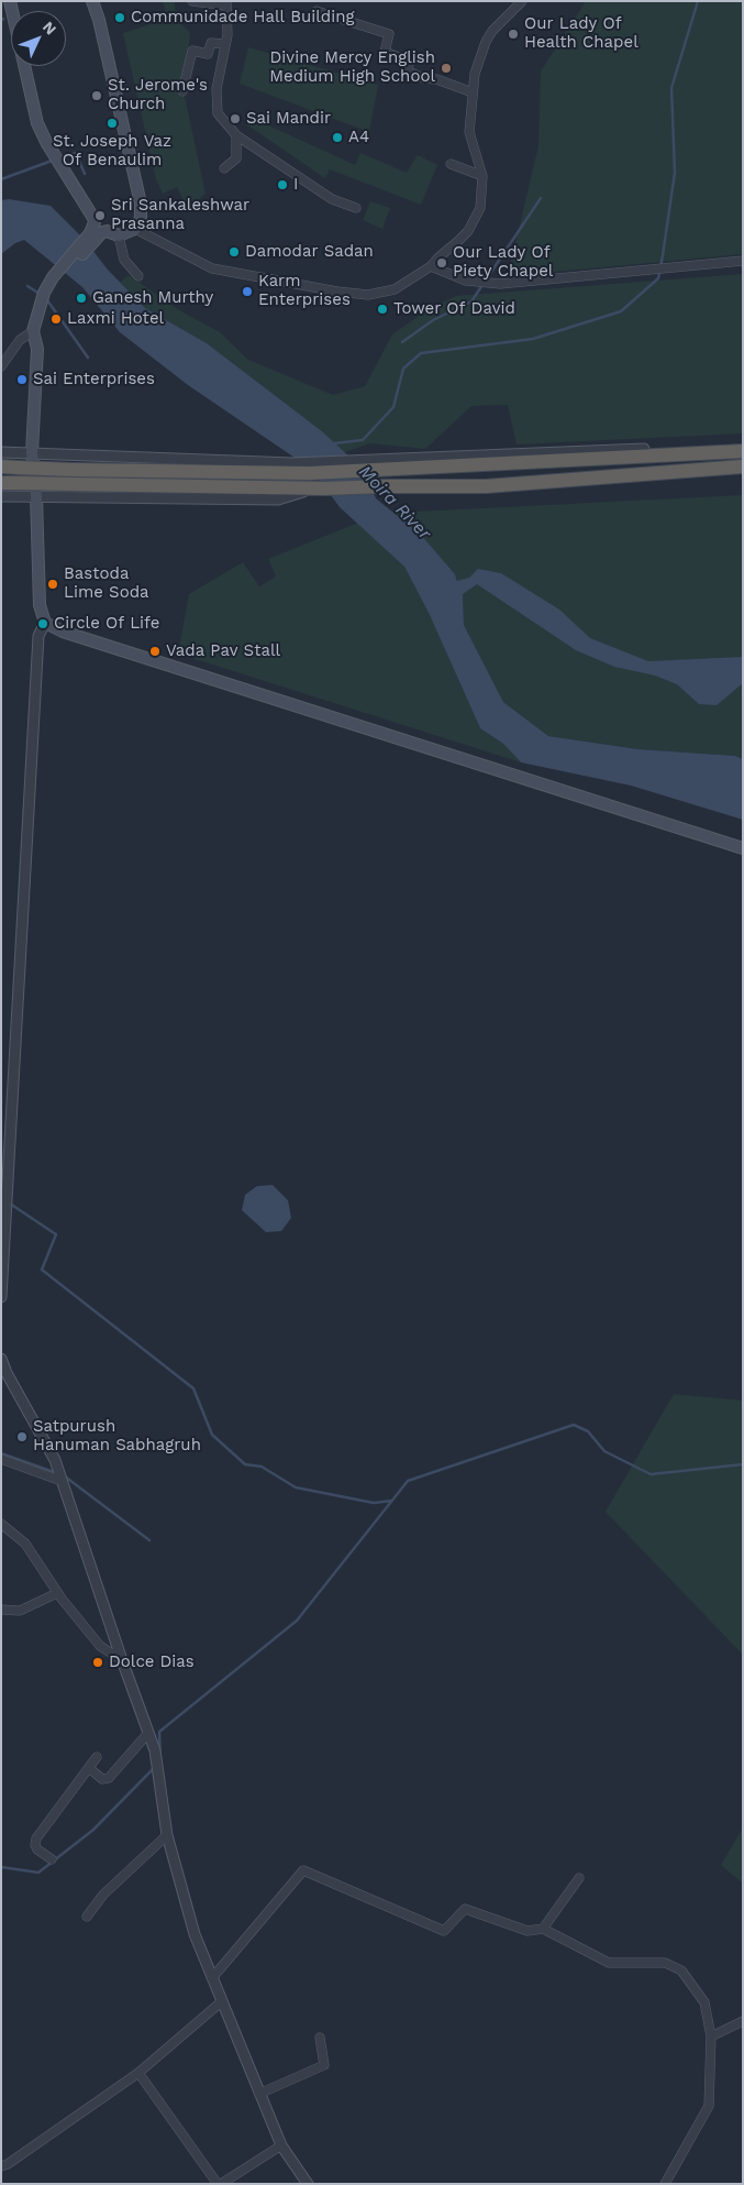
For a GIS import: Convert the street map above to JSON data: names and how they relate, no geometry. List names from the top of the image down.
{
  "water": ["Moira River"],
  "places": [
    "Communidade Hall Building",
    "Our Lady Of Health Chapel",
    "Divine Mercy English Medium High School",
    "St. Jerome's Church",
    "Sai Mandir",
    "St. Joseph Vaz Of Benaulim",
    "A4",
    "I",
    "Sri Sankaleshwar Prasanna",
    "Damodar Sadan",
    "Our Lady Of Piety Chapel",
    "Karm Enterprises",
    "Ganesh Murthy",
    "Tower Of David",
    "Laxmi Hotel",
    "Sai Enterprises",
    "Bastoda Lime Soda",
    "Circle Of Life",
    "Vada Pav Stall",
    "Satpurush Hanuman Sabhagruh",
    "Dolce Dias"
  ],
  "north": "top right"
}
